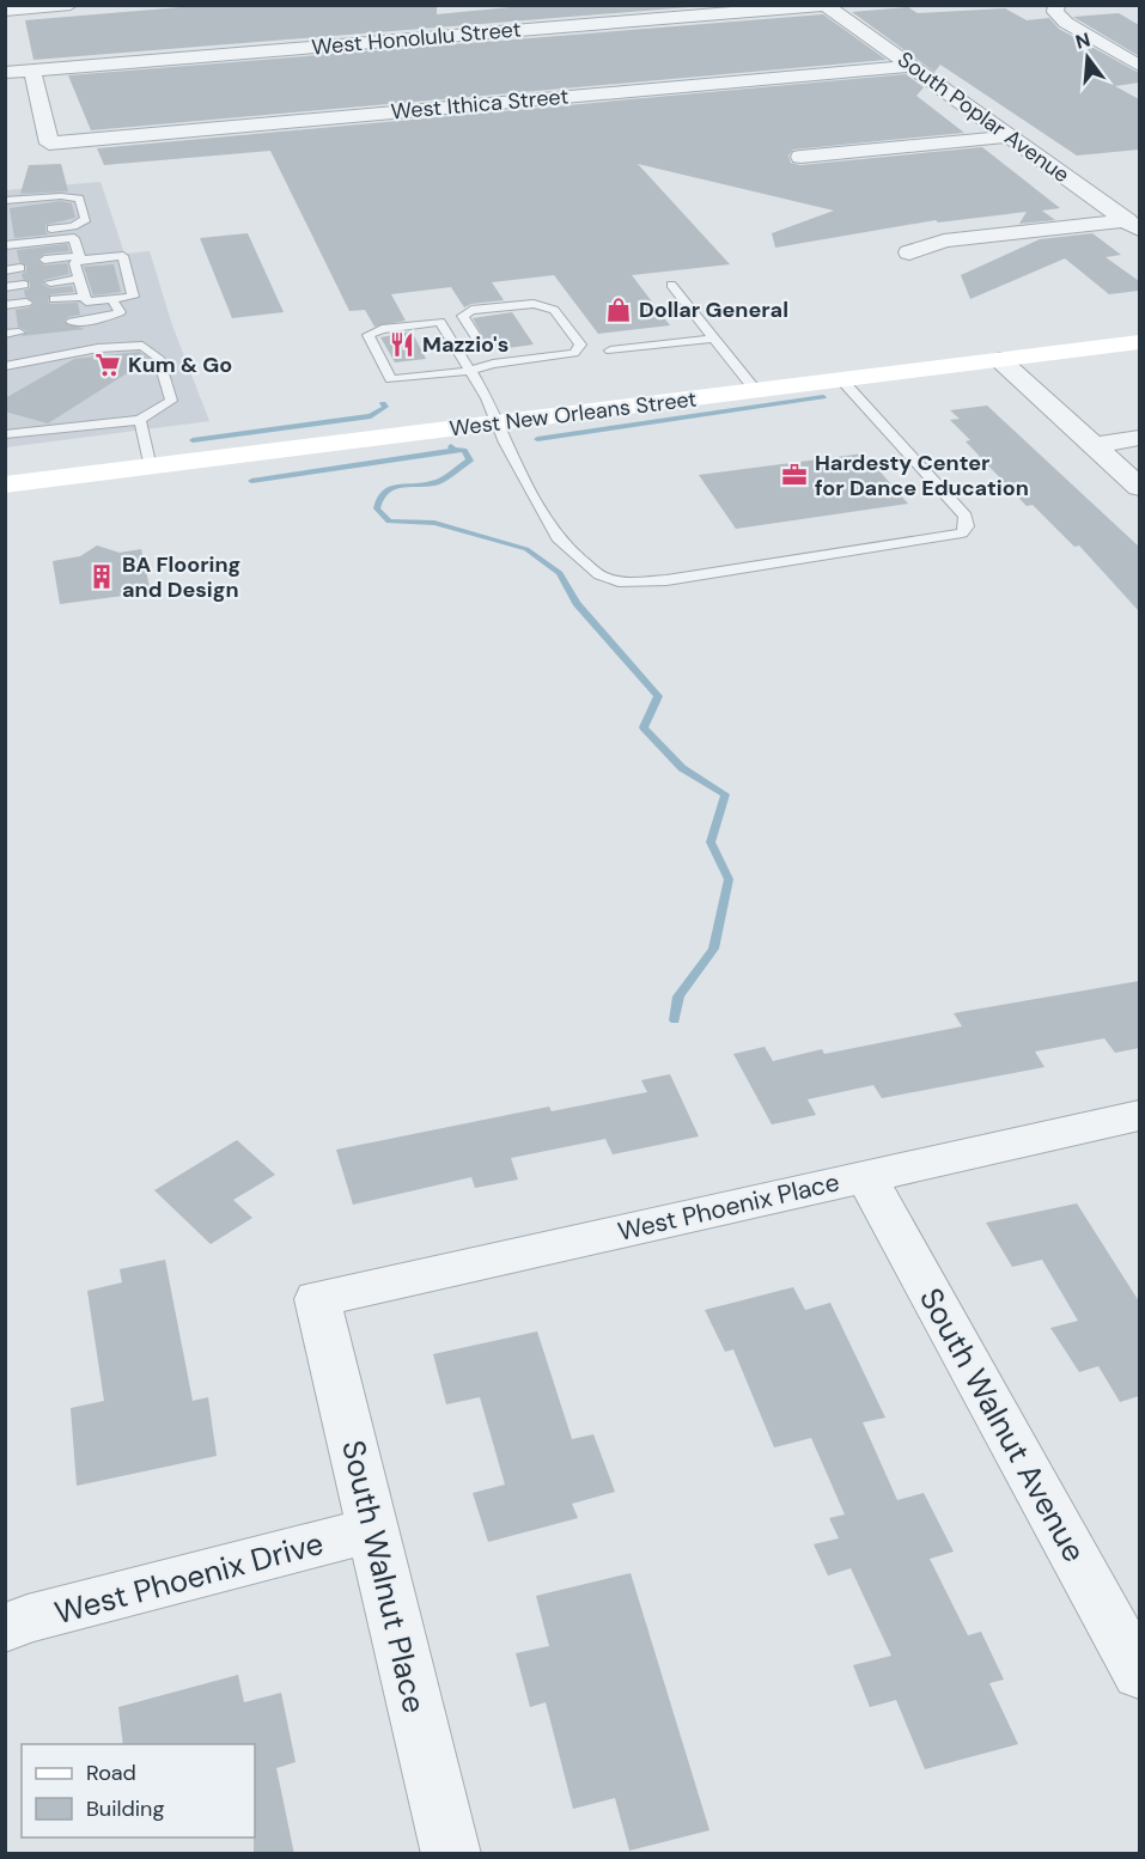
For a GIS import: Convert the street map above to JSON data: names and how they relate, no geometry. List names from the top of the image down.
{
  "streets": {
    "main road": ["West New Orleans Street"],
    "street": [
      "West Honolulu Street",
      "West Ithica Street",
      "South Poplar Avenue",
      "West Phoenix Place",
      "South Walnut Avenue",
      "South Walnut Place",
      "West Phoenix Drive"
    ]
  },
  "crossings": [
    ["West Honolulu Street", "West Ithica Street"],
    ["West Honolulu Street", "South Poplar Avenue"],
    ["West Ithica Street", "South Poplar Avenue"],
    ["West Phoenix Place", "South Walnut Avenue"],
    ["West Phoenix Place", "South Walnut Place"],
    ["South Walnut Place", "West Phoenix Drive"]
  ],
  "places": {
    "shop": ["Dollar General"],
    "restaurant": ["Mazzio's"],
    "supermarket": ["Kum & Go"],
    "office": ["Hardesty Center for Dance Education"],
    "building": ["BA Flooring and Design"]
  },
  "legend": ["Road", "Building"],
  "north": "top"
}
